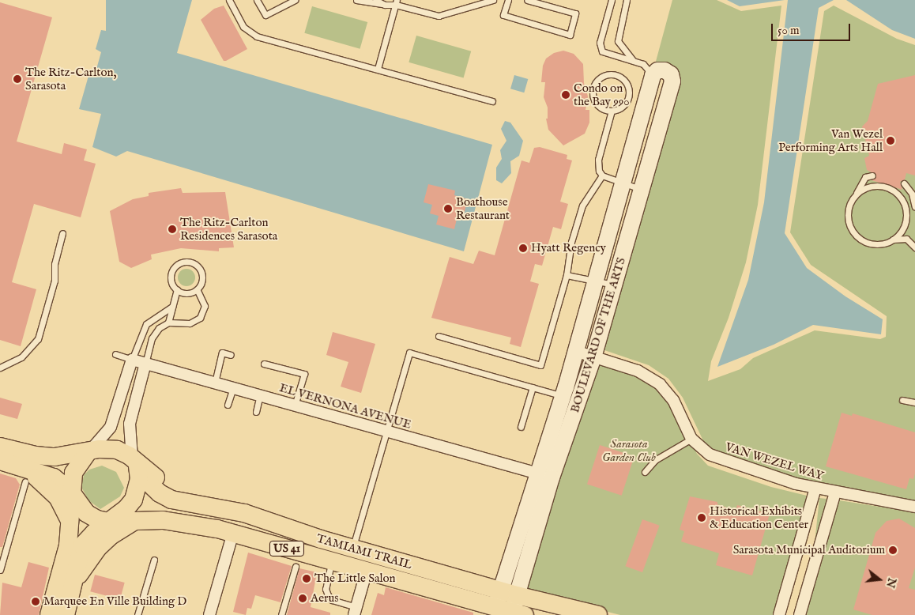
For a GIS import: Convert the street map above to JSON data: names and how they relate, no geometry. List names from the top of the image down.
{
  "streets": {
    "main road": ["US 41", "TAMIAMI TRAIL"],
    "street": ["BOULEVARD OF THE ARTS", "EL VERNONA AVENUE", "VAN WEZEL WAY"]
  },
  "crossings": [
    ["BOULEVARD OF THE ARTS", "EL VERNONA AVENUE"],
    ["BOULEVARD OF THE ARTS", "VAN WEZEL WAY"],
    ["BOULEVARD OF THE ARTS", "TAMIAMI TRAIL"],
    ["US 41", "TAMIAMI TRAIL"]
  ],
  "parks": ["Sarasota Garden Club"],
  "places": [
    "The Ritz-Carlton, Sarasota",
    "Condo on the Bay 990",
    "Van Wezel Performing Arts Hall",
    "Boathouse Restaurant",
    "The Ritz-Carlton Residences Sarasota",
    "Hyatt Regency",
    "Historical Exhibits & Education Center",
    "Sarasota Municipal Auditorium",
    "The Little Salon",
    "Aerus",
    "Marquee En Ville Building D"
  ],
  "scale_bar": "50 m",
  "north": "right"
}
